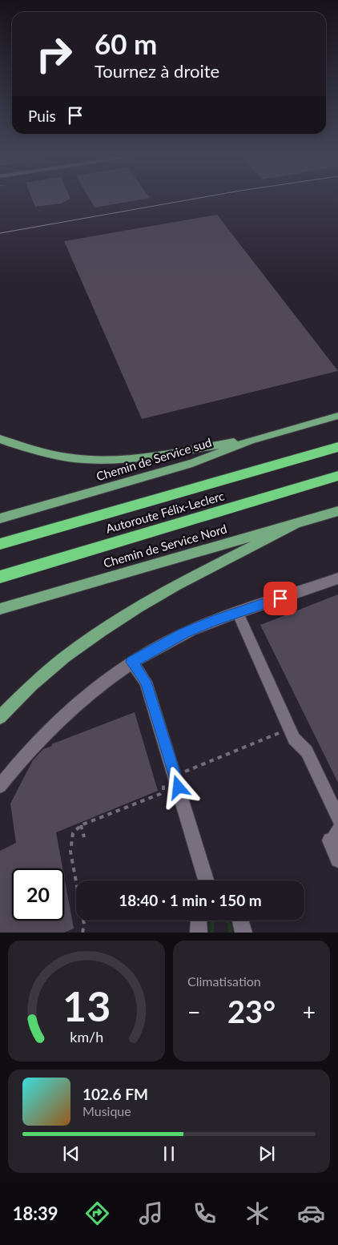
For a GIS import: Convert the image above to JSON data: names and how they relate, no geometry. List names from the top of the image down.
{
  "streets": {
    "highway": ["Autoroute Félix-Leclerc"],
    "main road": ["Chemin de Service sud", "Chemin de Service Nord"]
  },
  "page": {
    "turn": ["60 m", "Tournez à droite"],
    "then": "Puis",
    "limit": "20",
    "trip": "18:40 · 1 min · 150 m",
    "tile": "Climatisation",
    "heat": ["−", "23°", "+"],
    "song": ["102.6 FM", "Musique"],
    "tabs": "18:39",
    "gauge": ["13", "km/h"]
  }
}
